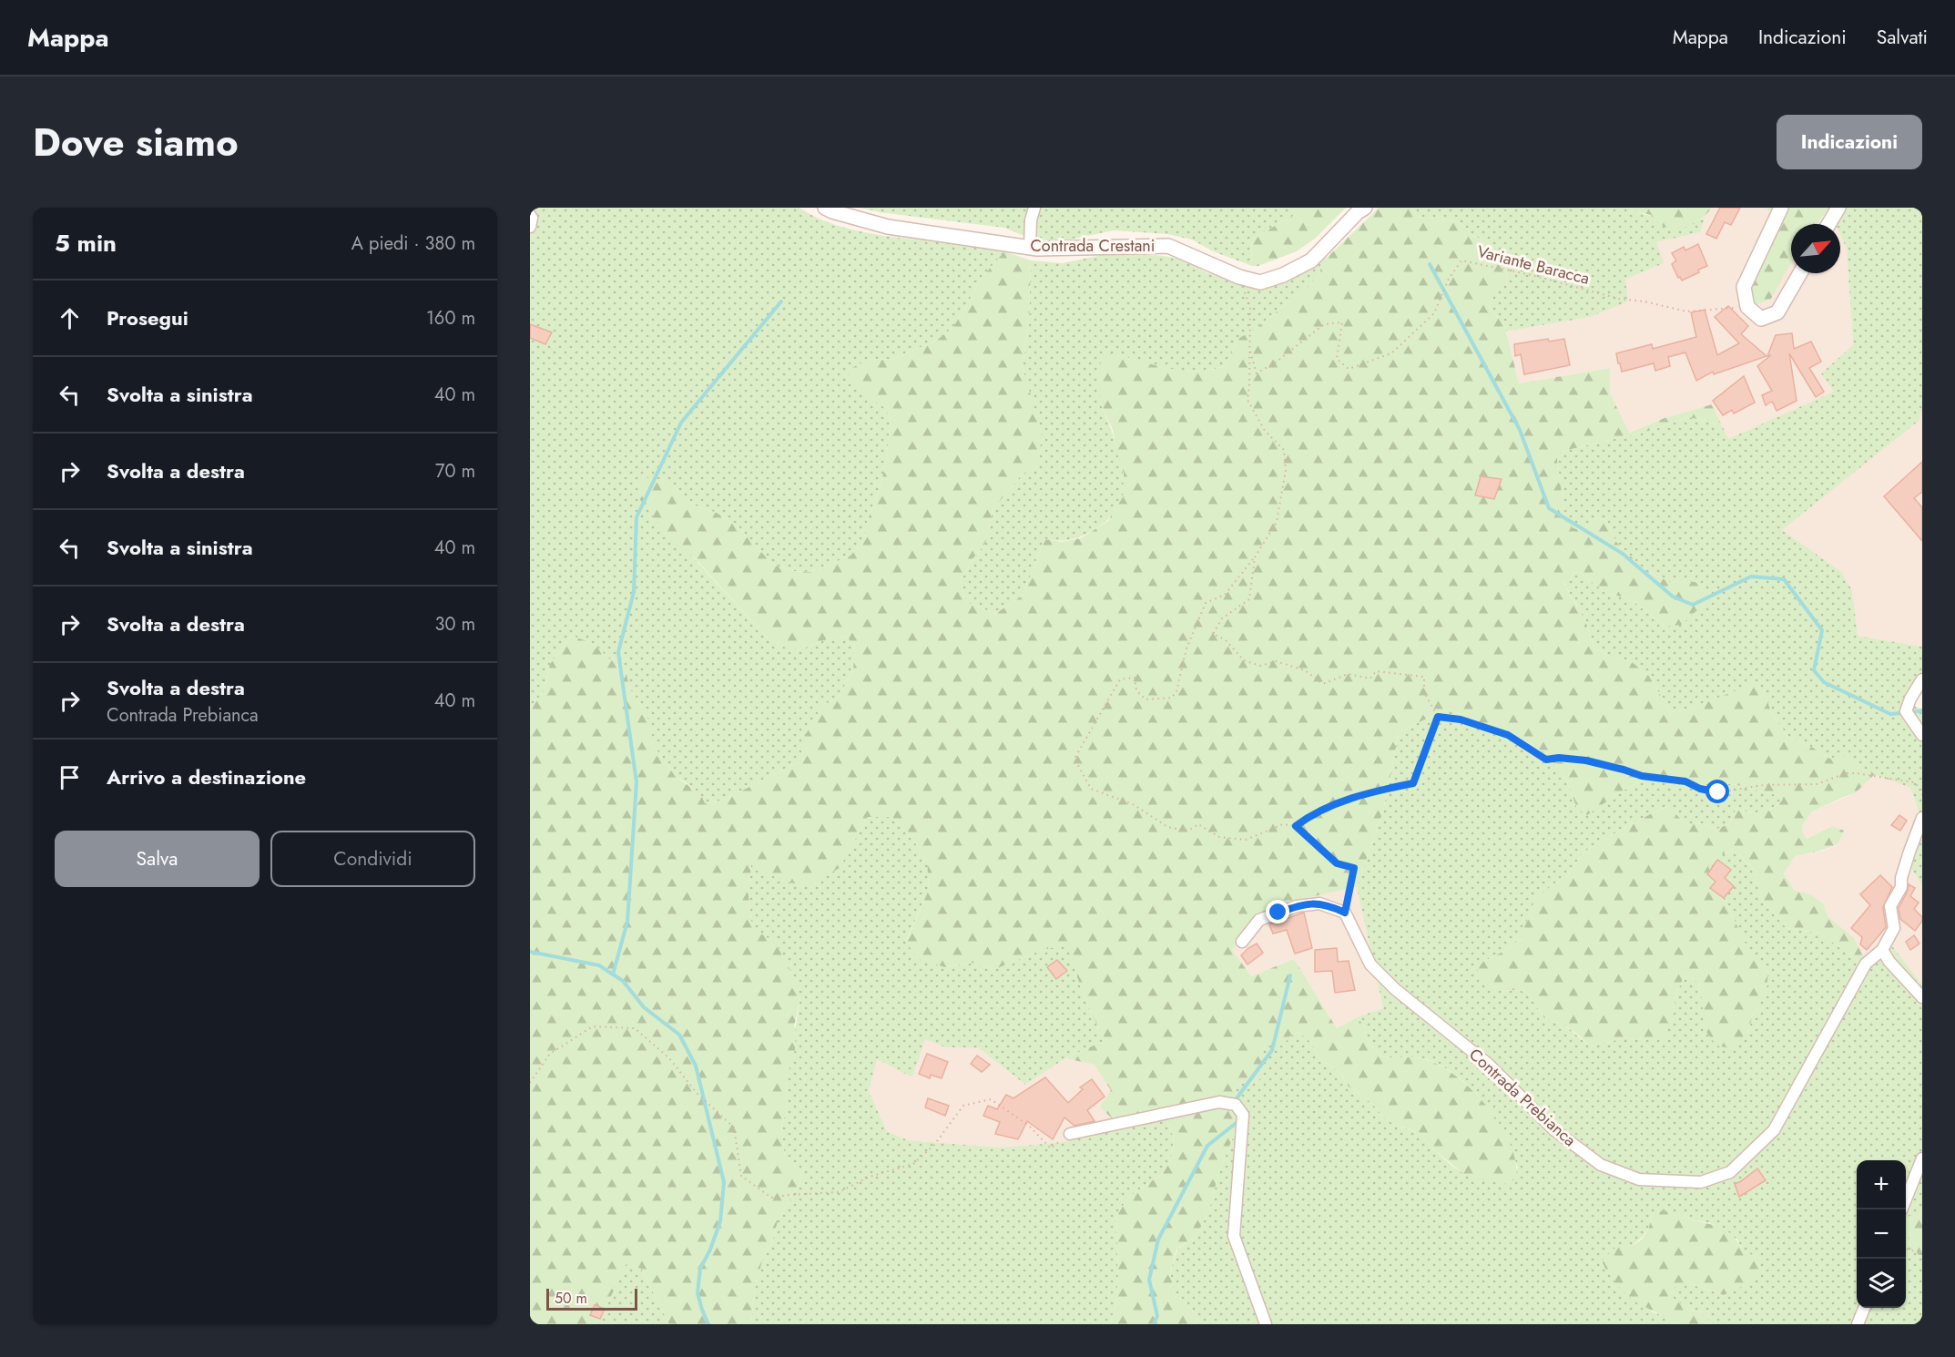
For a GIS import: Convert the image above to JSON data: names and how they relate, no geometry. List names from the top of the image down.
{
  "streets": {
    "street": ["Contrada Crestani", "Contrada Prebianca"],
    "path": ["Variante Baracca"]
  },
  "scale_bar": "50 m",
  "north": "top right",
  "page": {
    "header": "Mappa",
    "nav": ["Mappa", "Indicazioni", "Salvati"],
    "title": "Dove siamo",
    "buttons": [
      "Indicazioni",
      ["Salva", "Condividi"]
    ],
    "heading": ["5 min", "A piedi · 380 m"],
    "list": [
      ["Prosegui", "160 m"],
      ["Svolta a sinistra", "40 m"],
      ["Svolta a destra", "70 m"],
      ["Svolta a sinistra", "40 m"],
      ["Svolta a destra", "30 m"],
      ["Svolta a destra", "Contrada Prebianca", "40 m"],
      "Arrivo a destinazione"
    ],
    "map_buttons": ["+", "−"],
    "scale": "50 m"
  }
}
